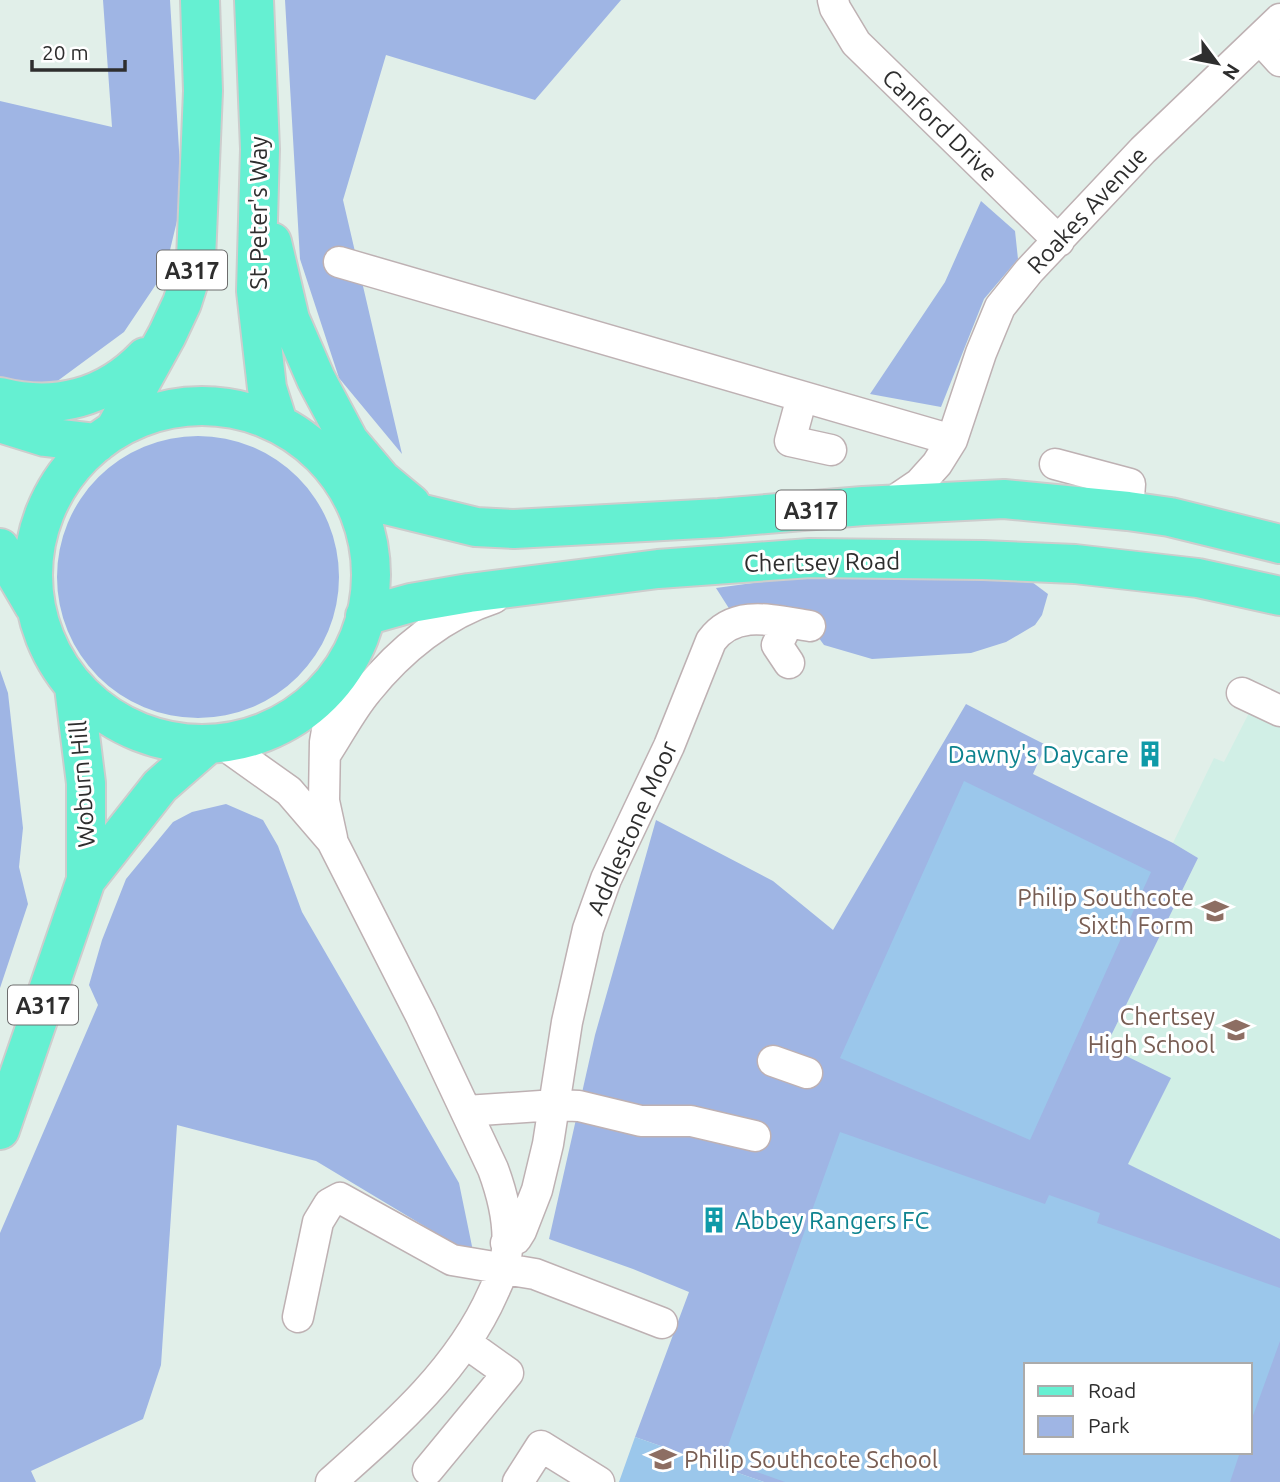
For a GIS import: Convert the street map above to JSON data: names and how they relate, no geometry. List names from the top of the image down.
{
  "streets": {
    "main road": [
      "St Peter's Way",
      "A317",
      "Chertsey Road",
      "Woburn Hill"
    ],
    "street": ["Canford Drive", "Roakes Avenue", "Addlestone Moor"]
  },
  "crossings": [
    ["Canford Drive", "Roakes Avenue"],
    ["Roakes Avenue", "Chertsey Road"],
    ["Woburn Hill", "Addlestone Moor"]
  ],
  "places": {
    "building": ["Dawny's Daycare", "Abbey Rangers FC"],
    "school or university": ["Philip Southcote Sixth Form", "Chertsey High School", "Philip Southcote School"]
  },
  "legend": ["Road", "Park"],
  "scale_bar": "20 m",
  "north": "bottom right"
}
